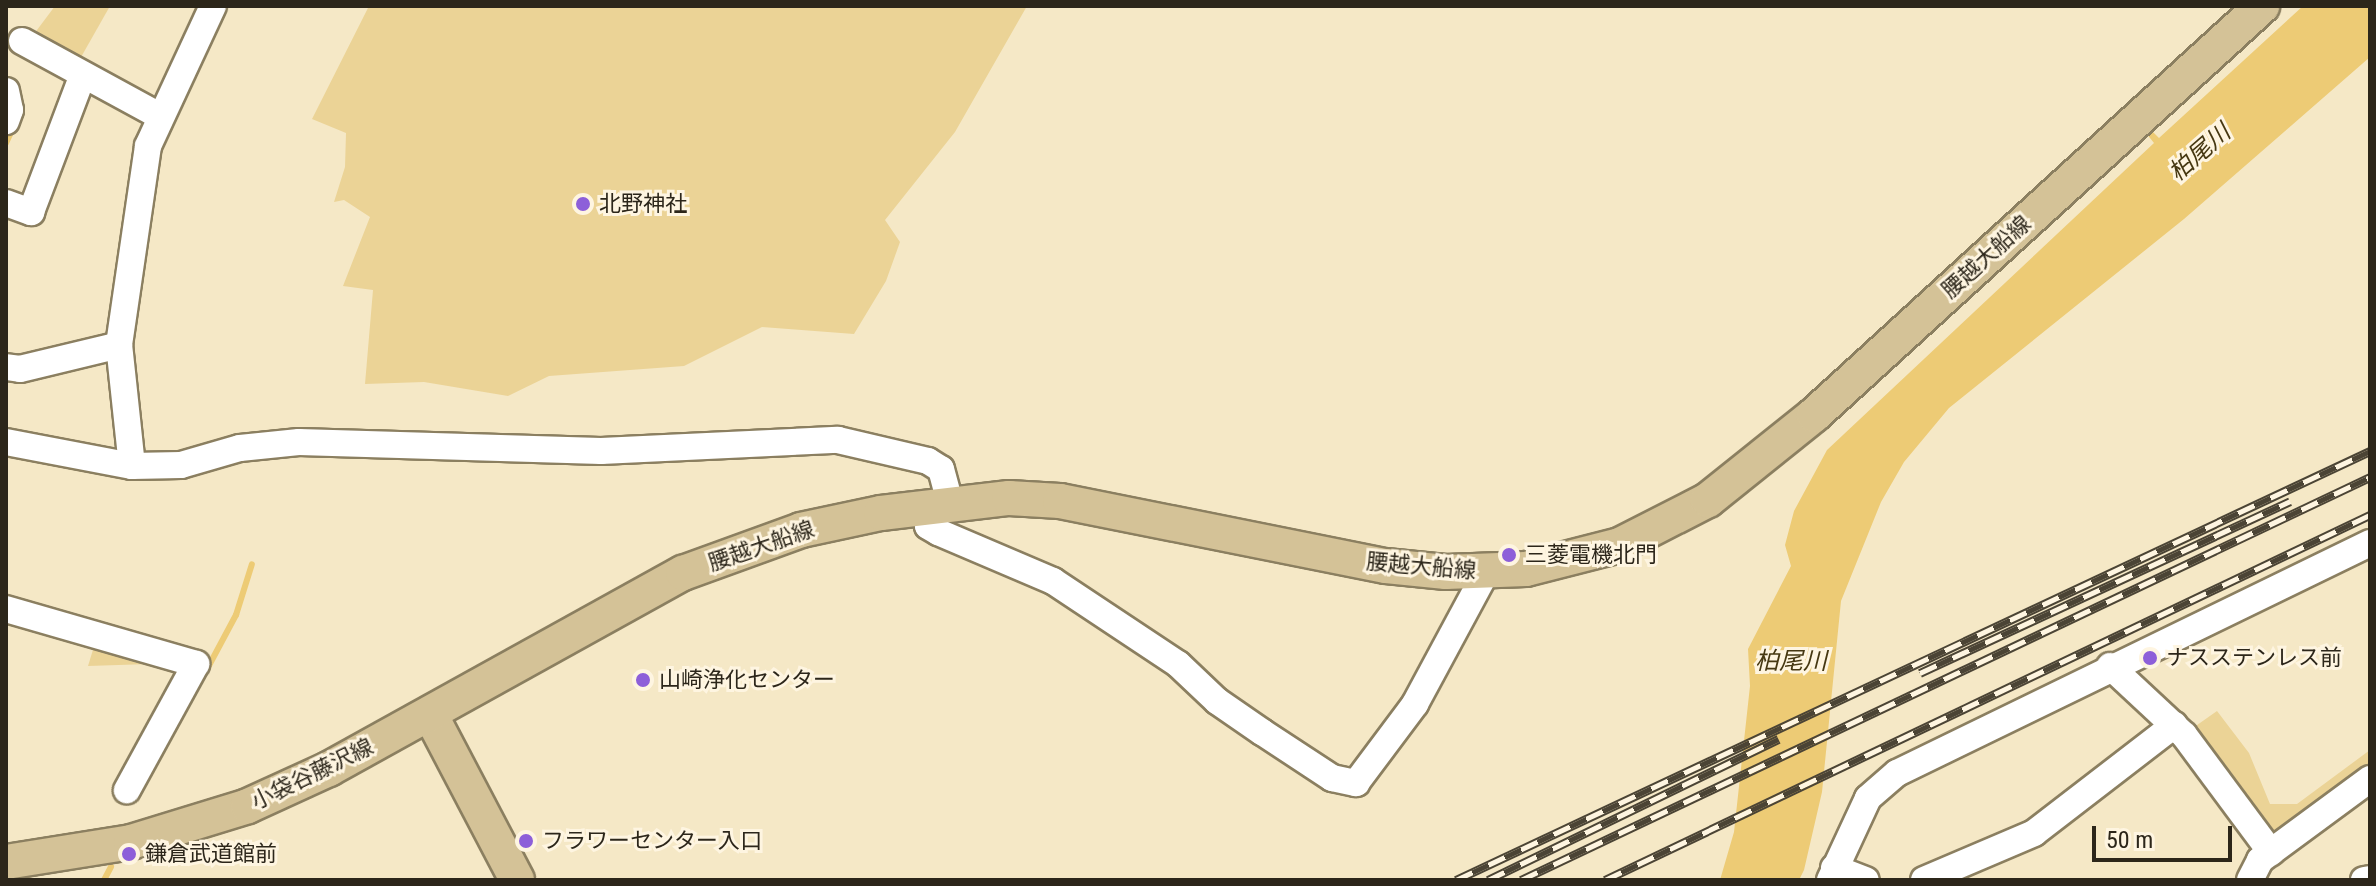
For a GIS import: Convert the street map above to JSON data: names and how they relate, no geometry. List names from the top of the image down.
{
  "streets": {
    "main road": ["腰越大船線", "小袋谷藤沢線"]
  },
  "crossings": [
    ["腰越大船線", "小袋谷藤沢線"]
  ],
  "water": ["柏尾川"],
  "places": [
    "北野神社",
    "三菱電機北門",
    "ナスステンレス前",
    "山崎浄化センター",
    "フラワーセンター入口",
    "鎌倉武道館前"
  ],
  "scale_bar": "50 m"
}
